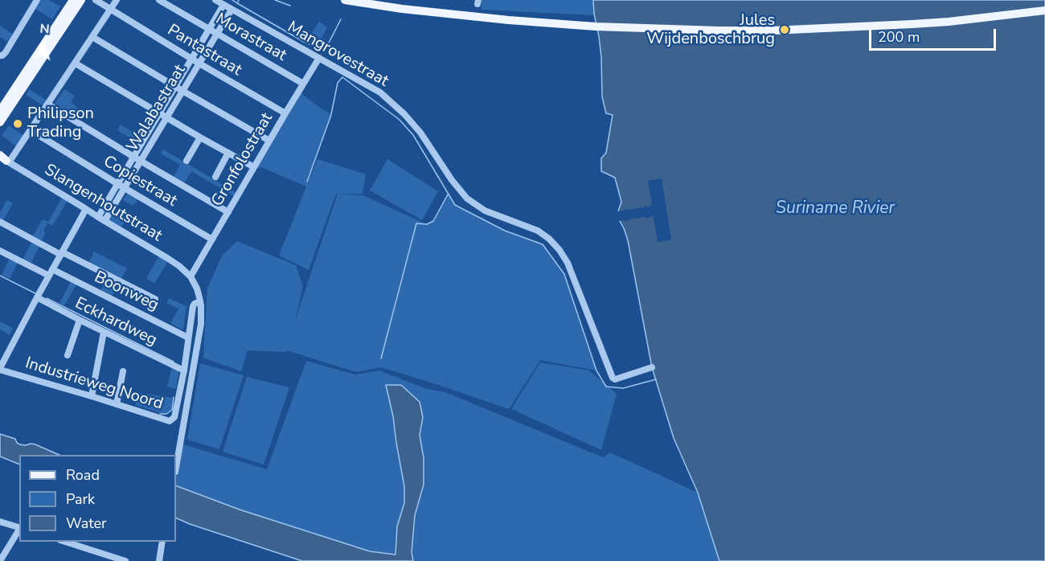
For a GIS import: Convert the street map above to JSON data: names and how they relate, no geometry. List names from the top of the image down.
{
  "streets": {
    "street": [
      "Morastraat",
      "Pantastraat",
      "Mangrovestraat",
      "Walabastraat",
      "Gronfolostraat",
      "Copiestraat",
      "Slangenhoutstraat",
      "Boonweg",
      "Eckhardweg",
      "Industrieweg Noord"
    ]
  },
  "crossings": [
    ["Morastraat", "Walabastraat"],
    ["Morastraat", "Gronfolostraat"],
    ["Pantastraat", "Walabastraat"],
    ["Pantastraat", "Gronfolostraat"],
    ["Mangrovestraat", "Walabastraat"],
    ["Mangrovestraat", "Gronfolostraat"],
    ["Walabastraat", "Copiestraat"],
    ["Walabastraat", "Slangenhoutstraat"],
    ["Gronfolostraat", "Copiestraat"],
    ["Gronfolostraat", "Slangenhoutstraat"],
    ["Boonweg", "Industrieweg Noord"],
    ["Eckhardweg", "Industrieweg Noord"]
  ],
  "water": ["Suriname Rivier"],
  "places": ["Jules Wijdenboschbrug", "Philipson Trading"],
  "legend": ["Road", "Park", "Water"],
  "scale_bar": "200 m",
  "north": "top"
}
